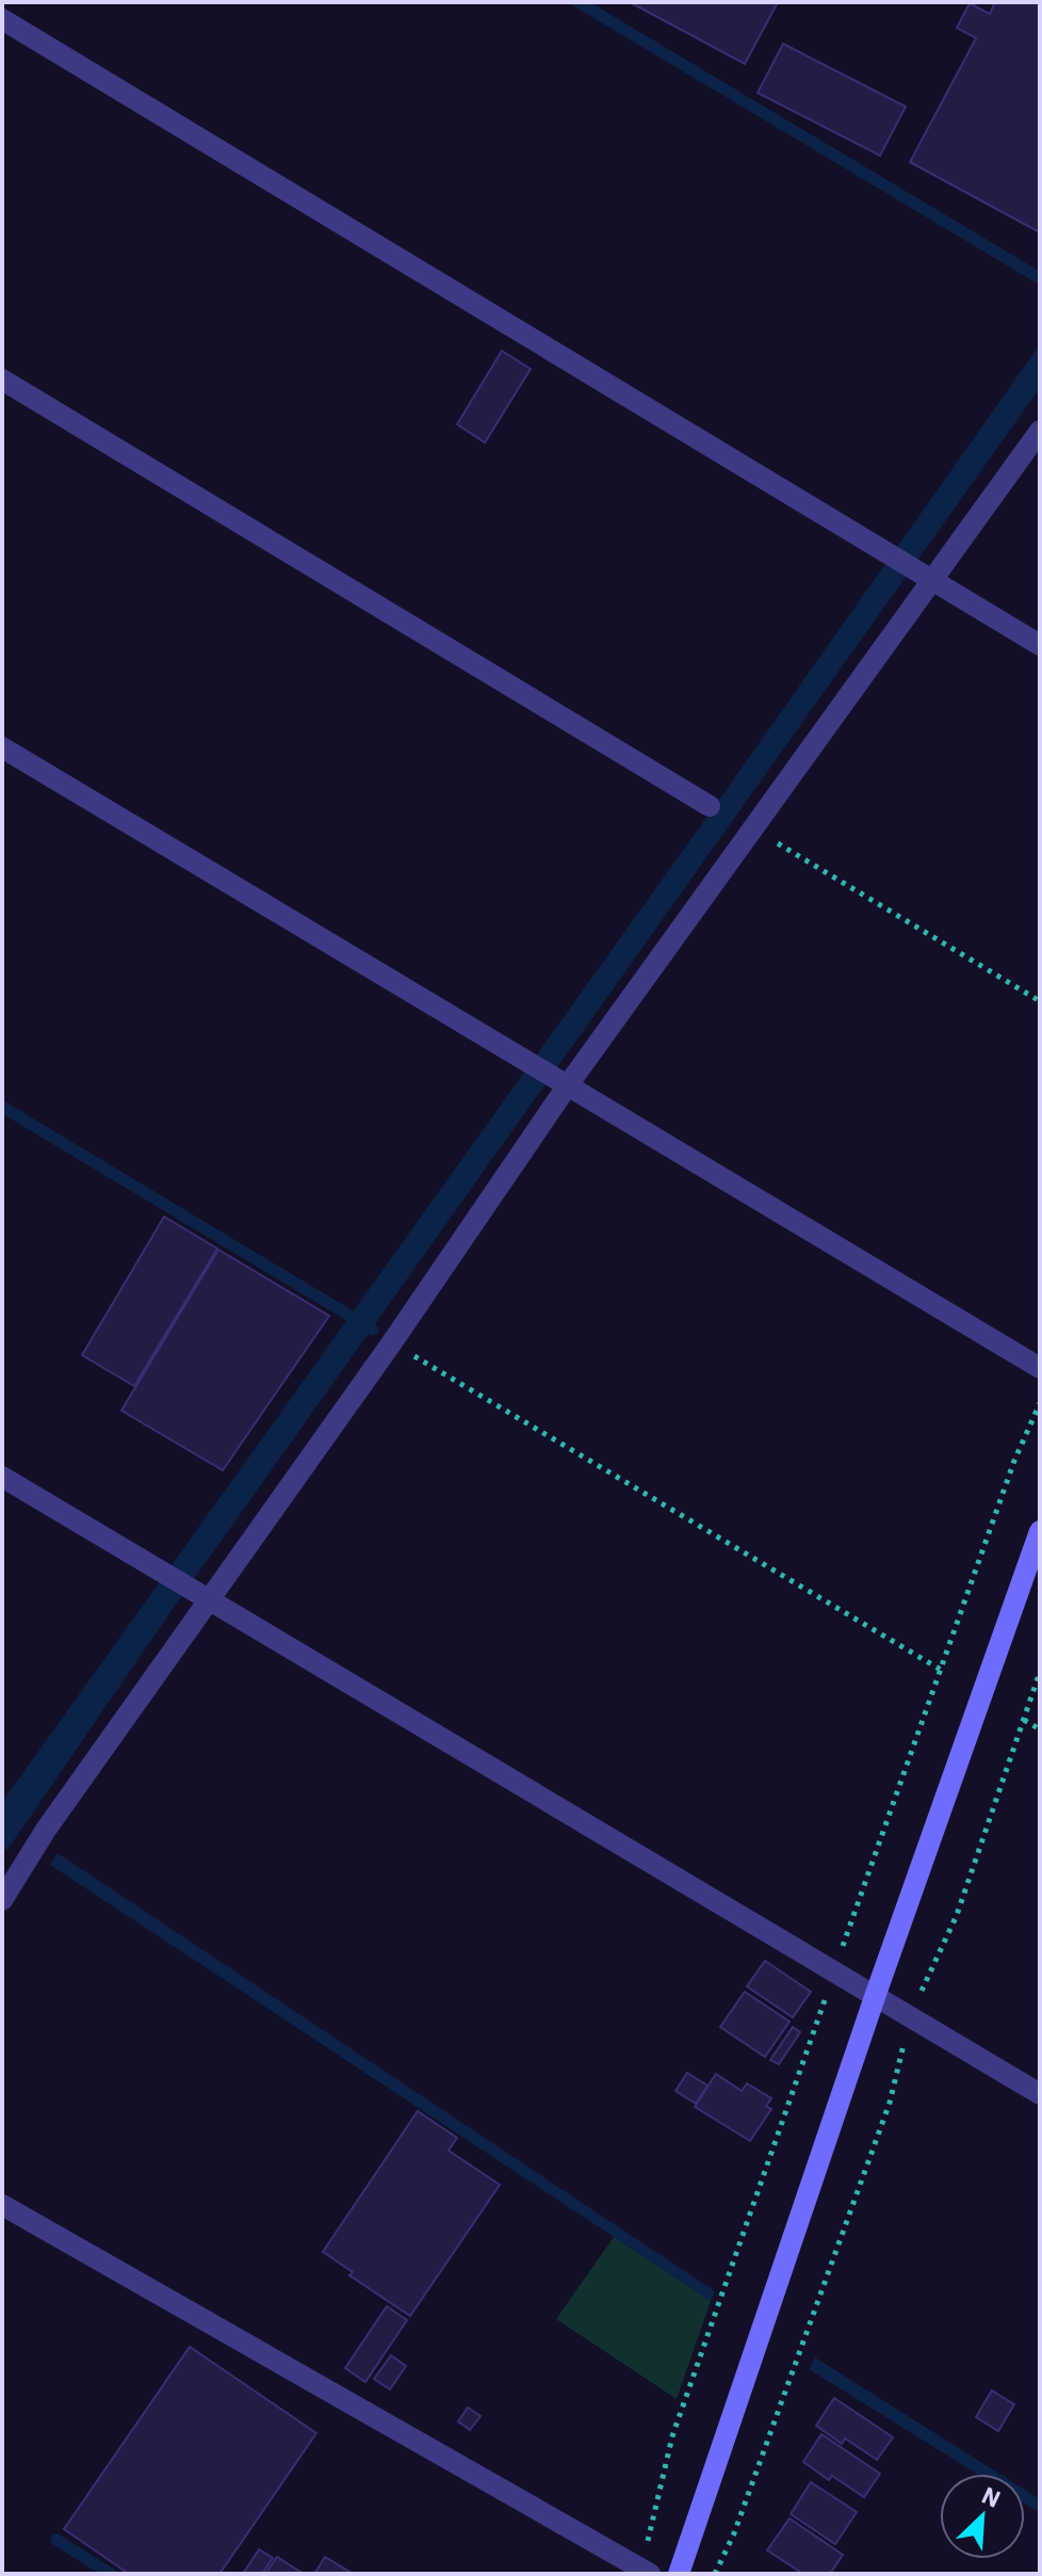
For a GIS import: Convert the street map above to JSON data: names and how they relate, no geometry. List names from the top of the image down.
{
  "north": "top right"
}
